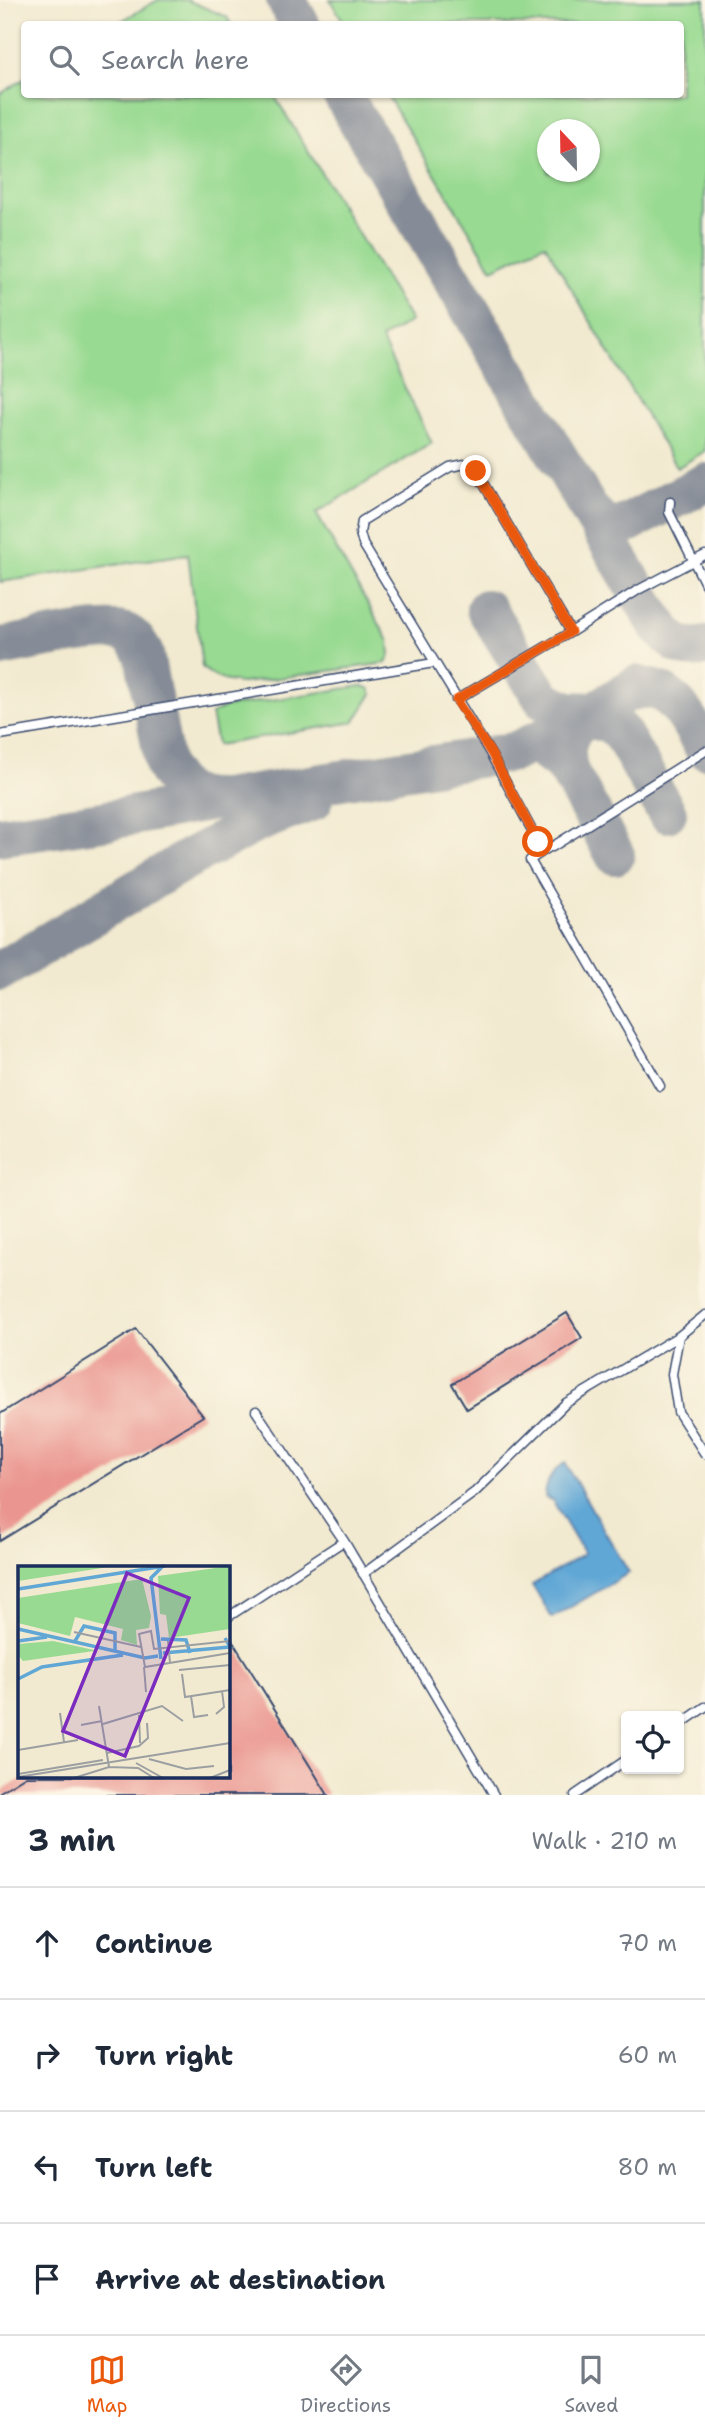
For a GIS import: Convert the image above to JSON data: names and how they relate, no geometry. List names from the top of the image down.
{
  "north": "top",
  "page": {
    "search": "Search here",
    "heading": ["3 min", "Walk · 210 m"],
    "list": [
      ["Continue", "70 m"],
      ["Turn right", "60 m"],
      ["Turn left", "80 m"],
      "Arrive at destination"
    ],
    "nav": ["Map", "Directions", "Saved"]
  }
}
